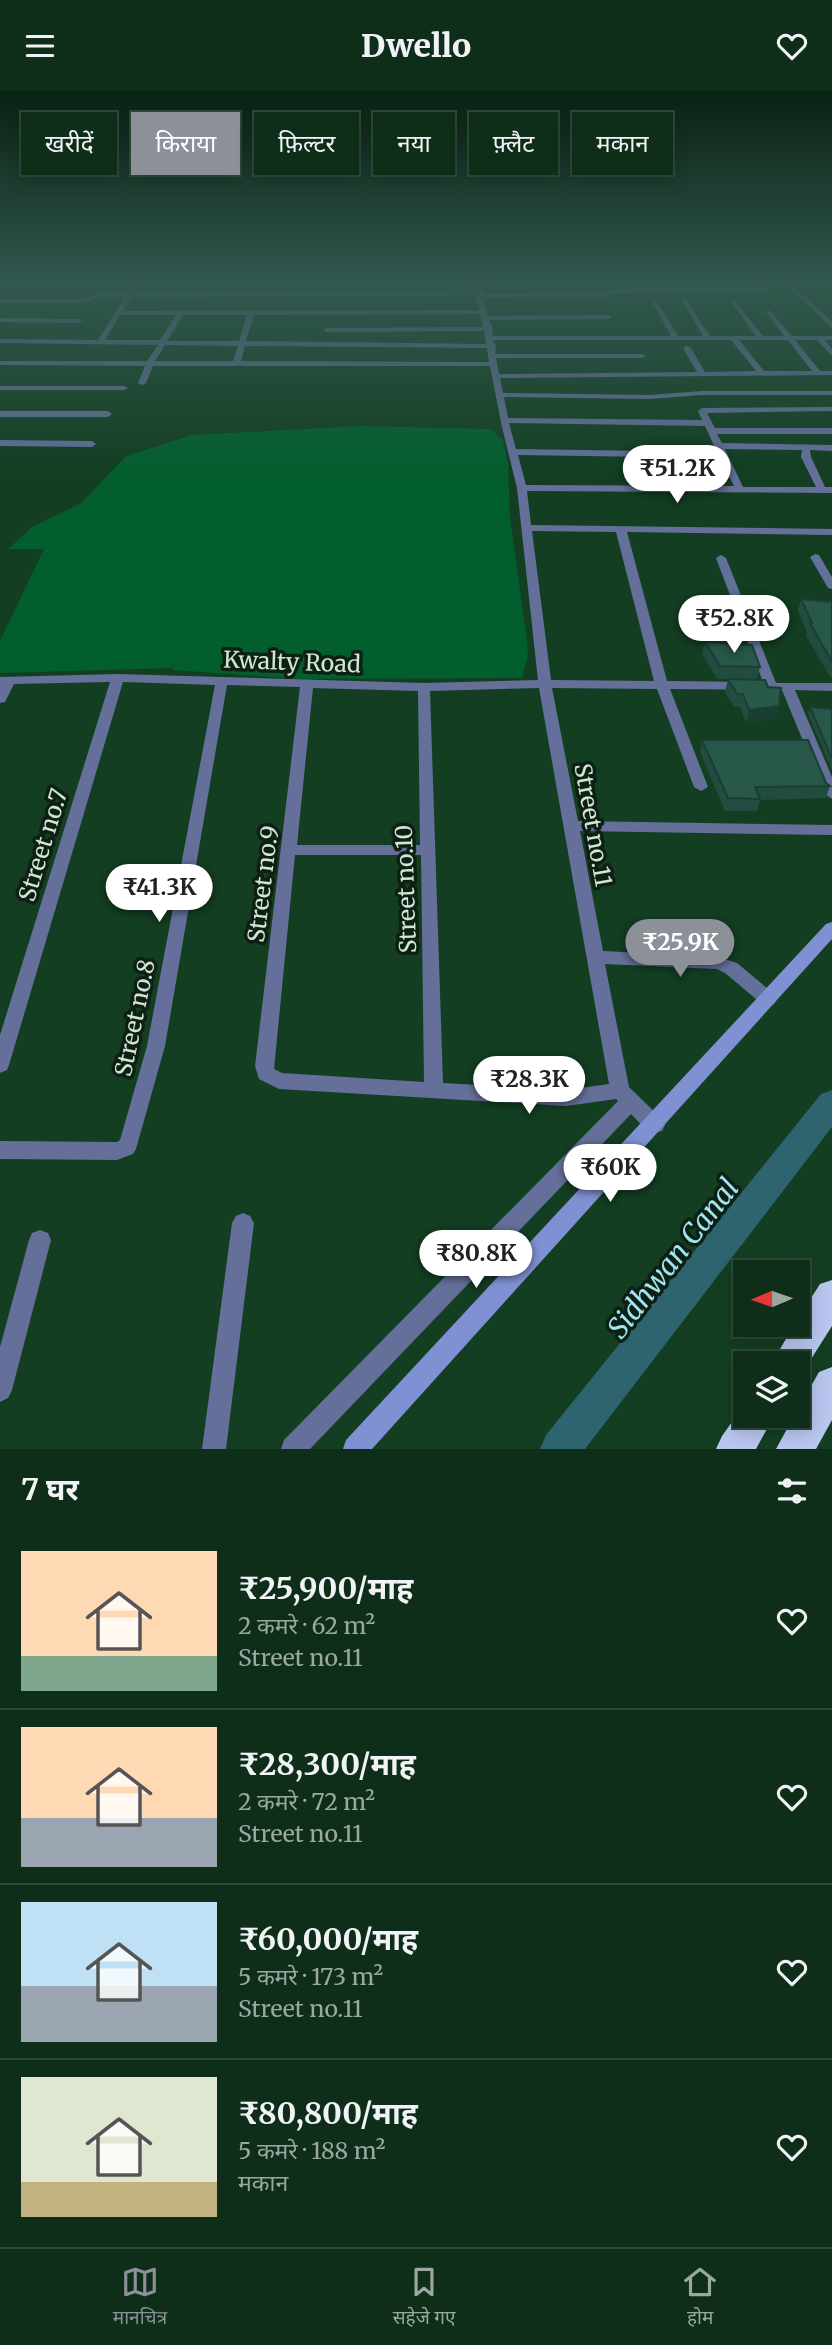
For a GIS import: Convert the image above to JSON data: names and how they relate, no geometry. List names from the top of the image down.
{
  "streets": {
    "street": [
      "Kwalty Road",
      "Street no.11",
      "Street no.7",
      "Street no.9",
      "Street no.10",
      "Street no.8"
    ]
  },
  "crossings": [
    ["Kwalty Road", "Street no.11"],
    ["Kwalty Road", "Street no.7"],
    ["Kwalty Road", "Street no.9"],
    ["Kwalty Road", "Street no.10"],
    ["Kwalty Road", "Street no.8"],
    ["Street no.9", "Street no.10"]
  ],
  "water": ["Sidhwan Canal"],
  "north": "left",
  "page": {
    "header": "Dwello",
    "chip": [
      "खरीदें",
      "किराया",
      "फ़िल्टर",
      "नया",
      "फ़्लैट",
      "मकान"
    ],
    "price": [
      "₹51.2K",
      "₹52.8K",
      "₹41.3K",
      "₹25.9K",
      "₹28.3K",
      "₹60K",
      "₹80.8K"
    ],
    "heading": "7 घर",
    "list": [
      {
        "name": "₹25,900/माह",
        "note": "2 कमरे · 62 m² · Street no.11"
      },
      {
        "name": "₹28,300/माह",
        "note": "2 कमरे · 72 m² · Street no.11"
      },
      {
        "name": "₹60,000/माह",
        "note": "5 कमरे · 173 m² · Street no.11"
      },
      {
        "name": "₹80,800/माह",
        "note": "5 कमरे · 188 m² · मकान"
      }
    ],
    "tabs": ["मानचित्र", "सहेजे गए", "होम"]
  }
}
